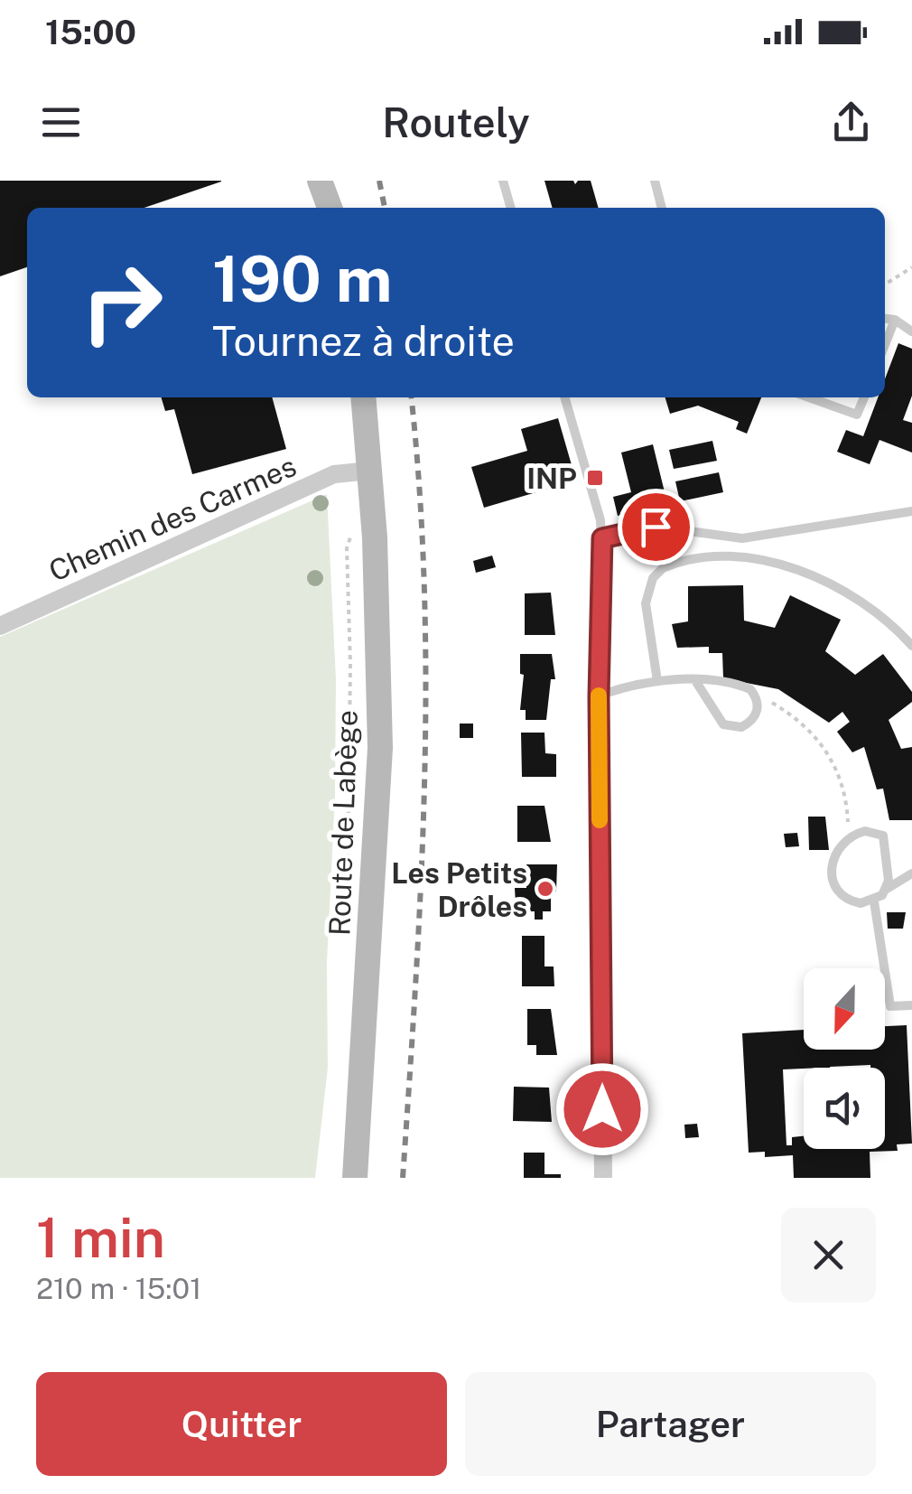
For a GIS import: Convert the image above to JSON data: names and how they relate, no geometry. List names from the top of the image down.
{
  "streets": {
    "main road": ["Route de Labège"],
    "street": ["Chemin des Carmes"]
  },
  "crossings": [
    ["Chemin des Carmes", "Route de Labège"]
  ],
  "places": {
    "transit": ["INP"],
    "other": ["Les Petits Drôles"]
  },
  "north": "bottom",
  "page": {
    "status": "15:00",
    "header": "Routely",
    "turn": ["190 m", "Tournez à droite"],
    "heading": ["1 min", "210 m · 15:01"],
    "buttons": ["Quitter", "Partager"]
  }
}
